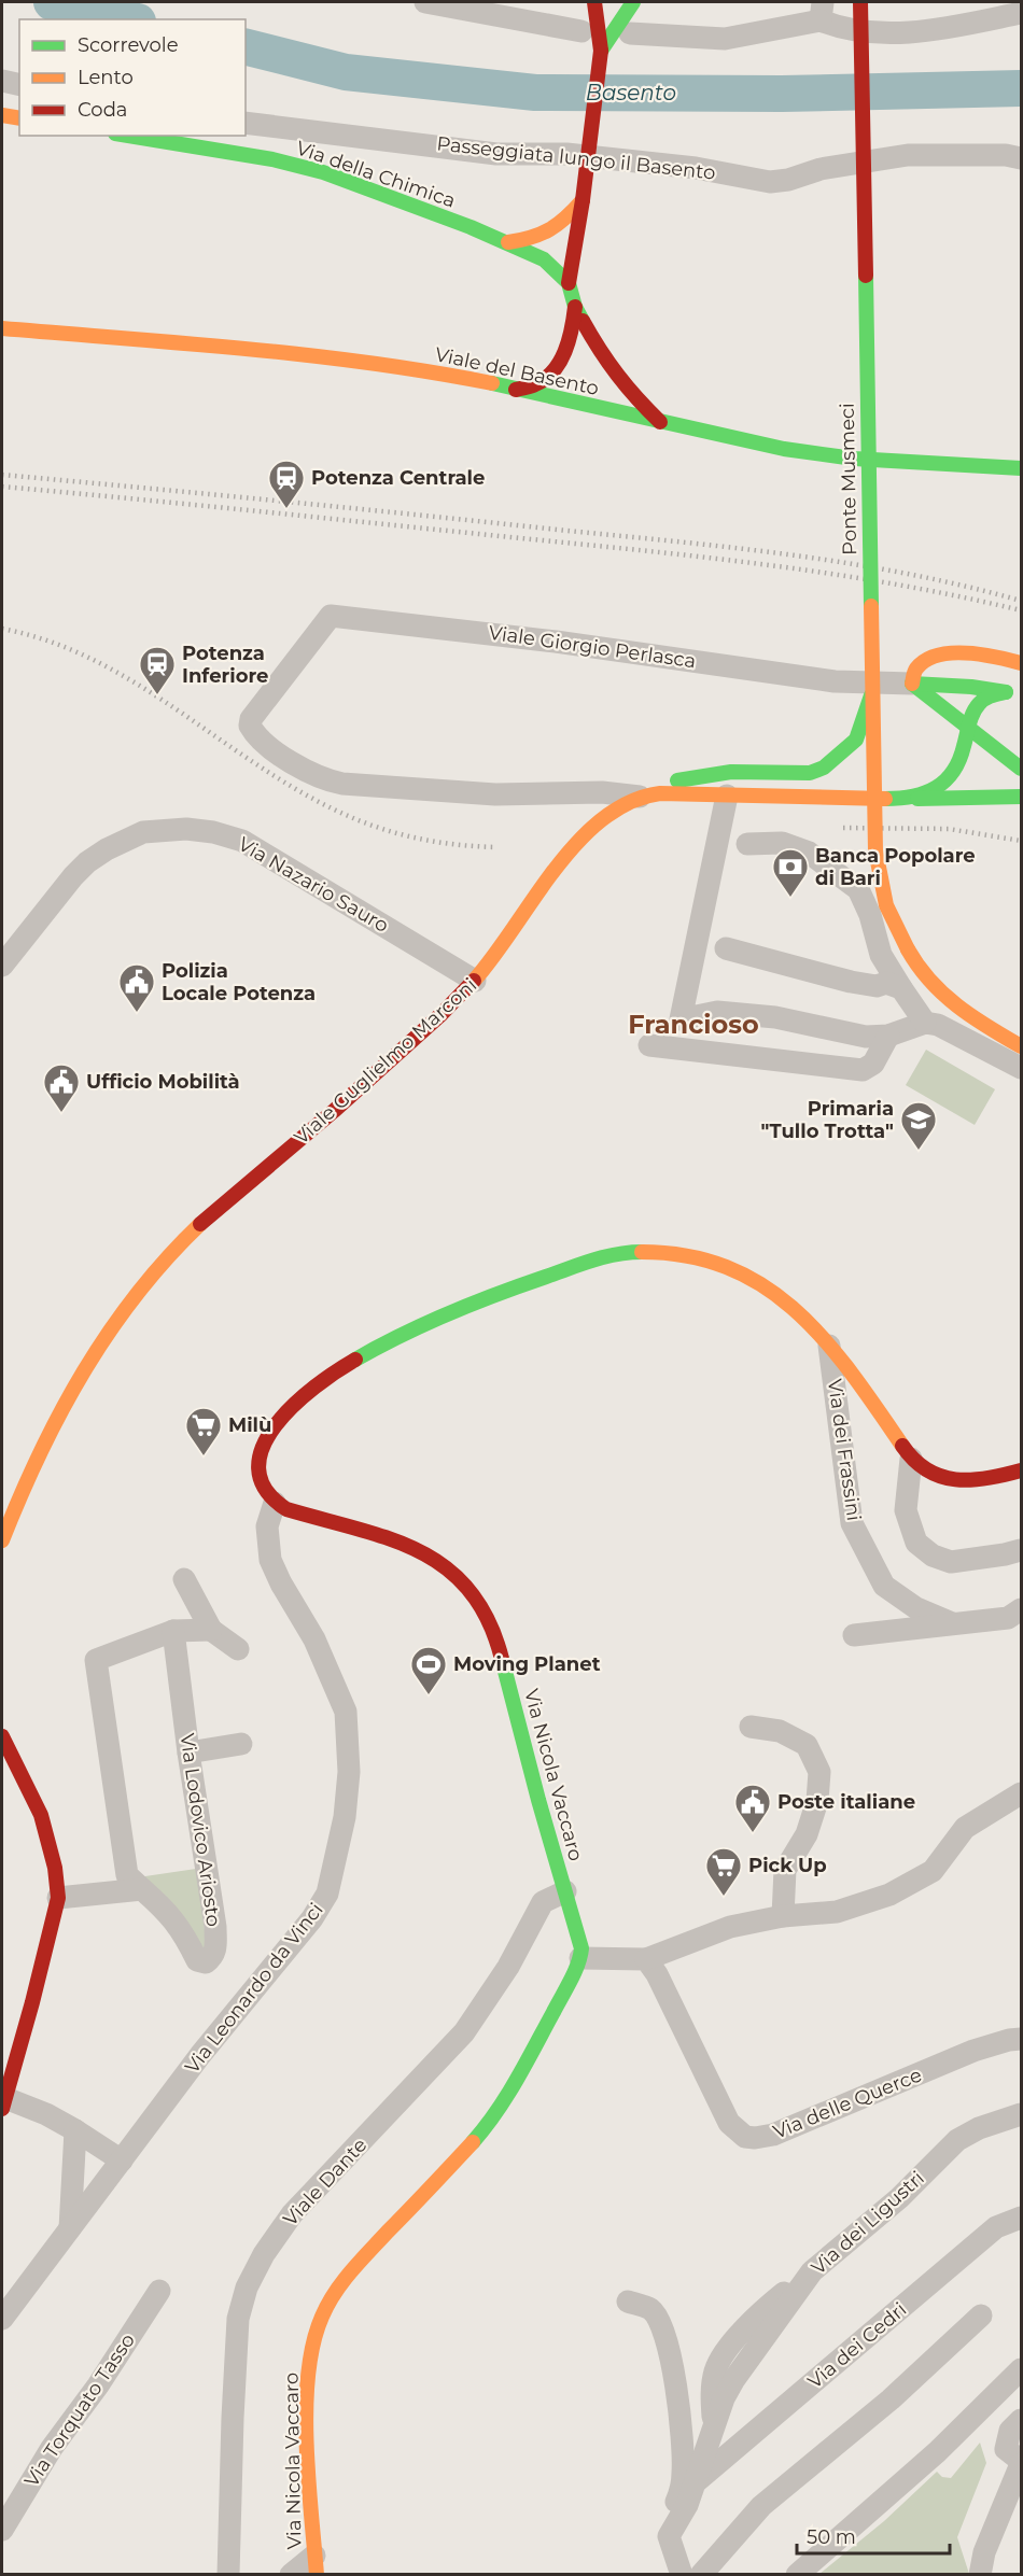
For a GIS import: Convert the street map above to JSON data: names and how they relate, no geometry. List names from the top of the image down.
{
  "streets": {
    "street": [
      "Passeggiata lungo il Basento",
      "Via della Chimica",
      "Viale del Basento",
      "Ponte Musmeci",
      "Viale Giorgio Perlasca",
      "Via Nazario Sauro",
      "Viale Guglielmo Marconi",
      "Via dei Frassini",
      "Via Nicola Vaccaro",
      "Via Lodovico Ariosto",
      "Via Leonardo da Vinci",
      "Via delle Querce",
      "Viale Dante",
      "Via dei Ligustri",
      "Via dei Cedri",
      "Via Torquato Tasso"
    ]
  },
  "crossings": [
    ["Ponte Musmeci", "Viale Giorgio Perlasca"],
    ["Viale Giorgio Perlasca", "Viale Guglielmo Marconi"],
    ["Via Nazario Sauro", "Viale Guglielmo Marconi"],
    ["Via Nicola Vaccaro", "Via Leonardo da Vinci"],
    ["Via Nicola Vaccaro", "Viale Dante"],
    ["Via dei Ligustri", "Via dei Cedri"]
  ],
  "districts": ["Francioso"],
  "water": ["Basento"],
  "places": {
    "station": ["Potenza Centrale", "Potenza Inferiore"],
    "bank": ["Banca Popolare di Bari"],
    "public building": ["Polizia Locale Potenza", "Ufficio Mobilità", "Poste italiane"],
    "school or university": ["Primaria \"Tullo Trotta\""],
    "supermarket": ["Milù", "Pick Up"],
    "sports": ["Moving Planet"]
  },
  "legend": ["Scorrevole", "Lento", "Coda"],
  "scale_bar": "50 m"
}
